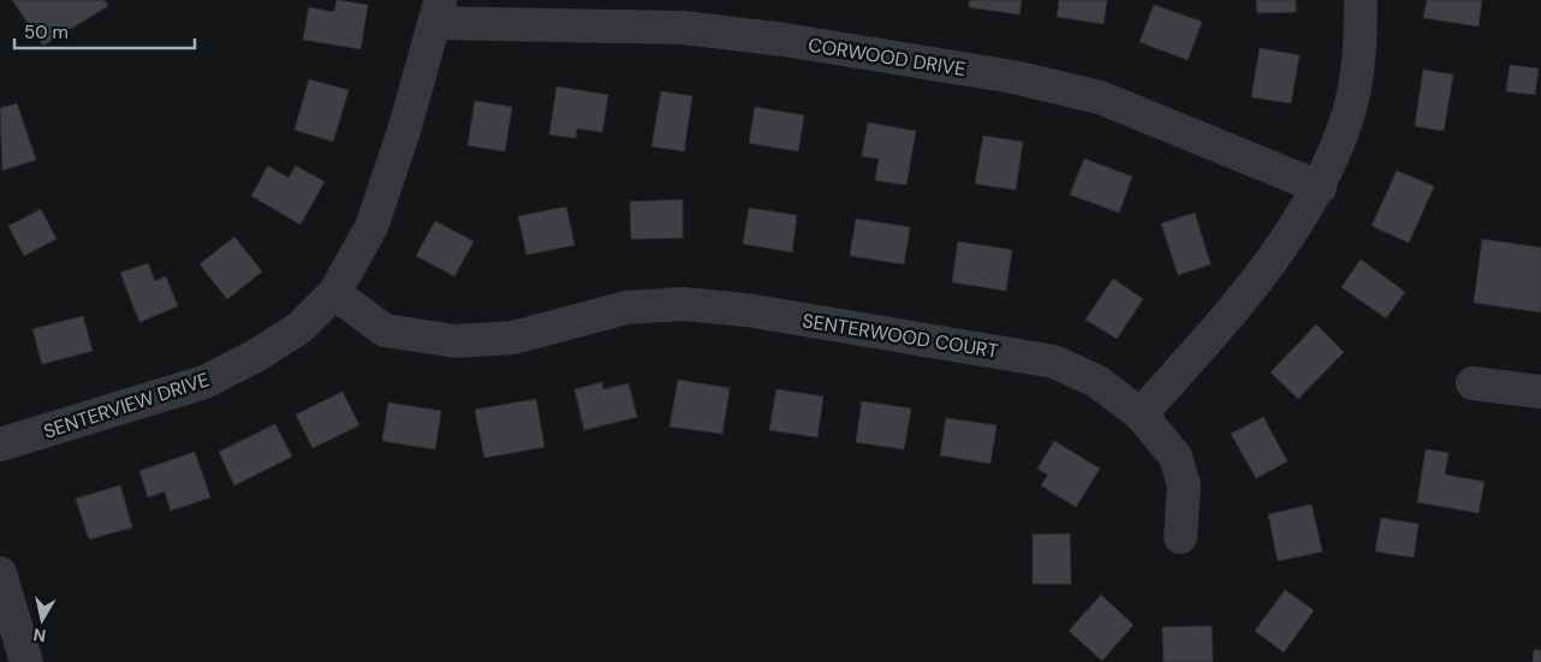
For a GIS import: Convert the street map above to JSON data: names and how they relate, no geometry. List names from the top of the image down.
{
  "streets": {
    "street": ["CORWOOD DRIVE", "SENTERWOOD COURT", "SENTERVIEW DRIVE"]
  },
  "crossings": [
    ["CORWOOD DRIVE", "SENTERVIEW DRIVE"],
    ["SENTERWOOD COURT", "SENTERVIEW DRIVE"]
  ],
  "scale_bar": "50 m",
  "north": "bottom"
}
